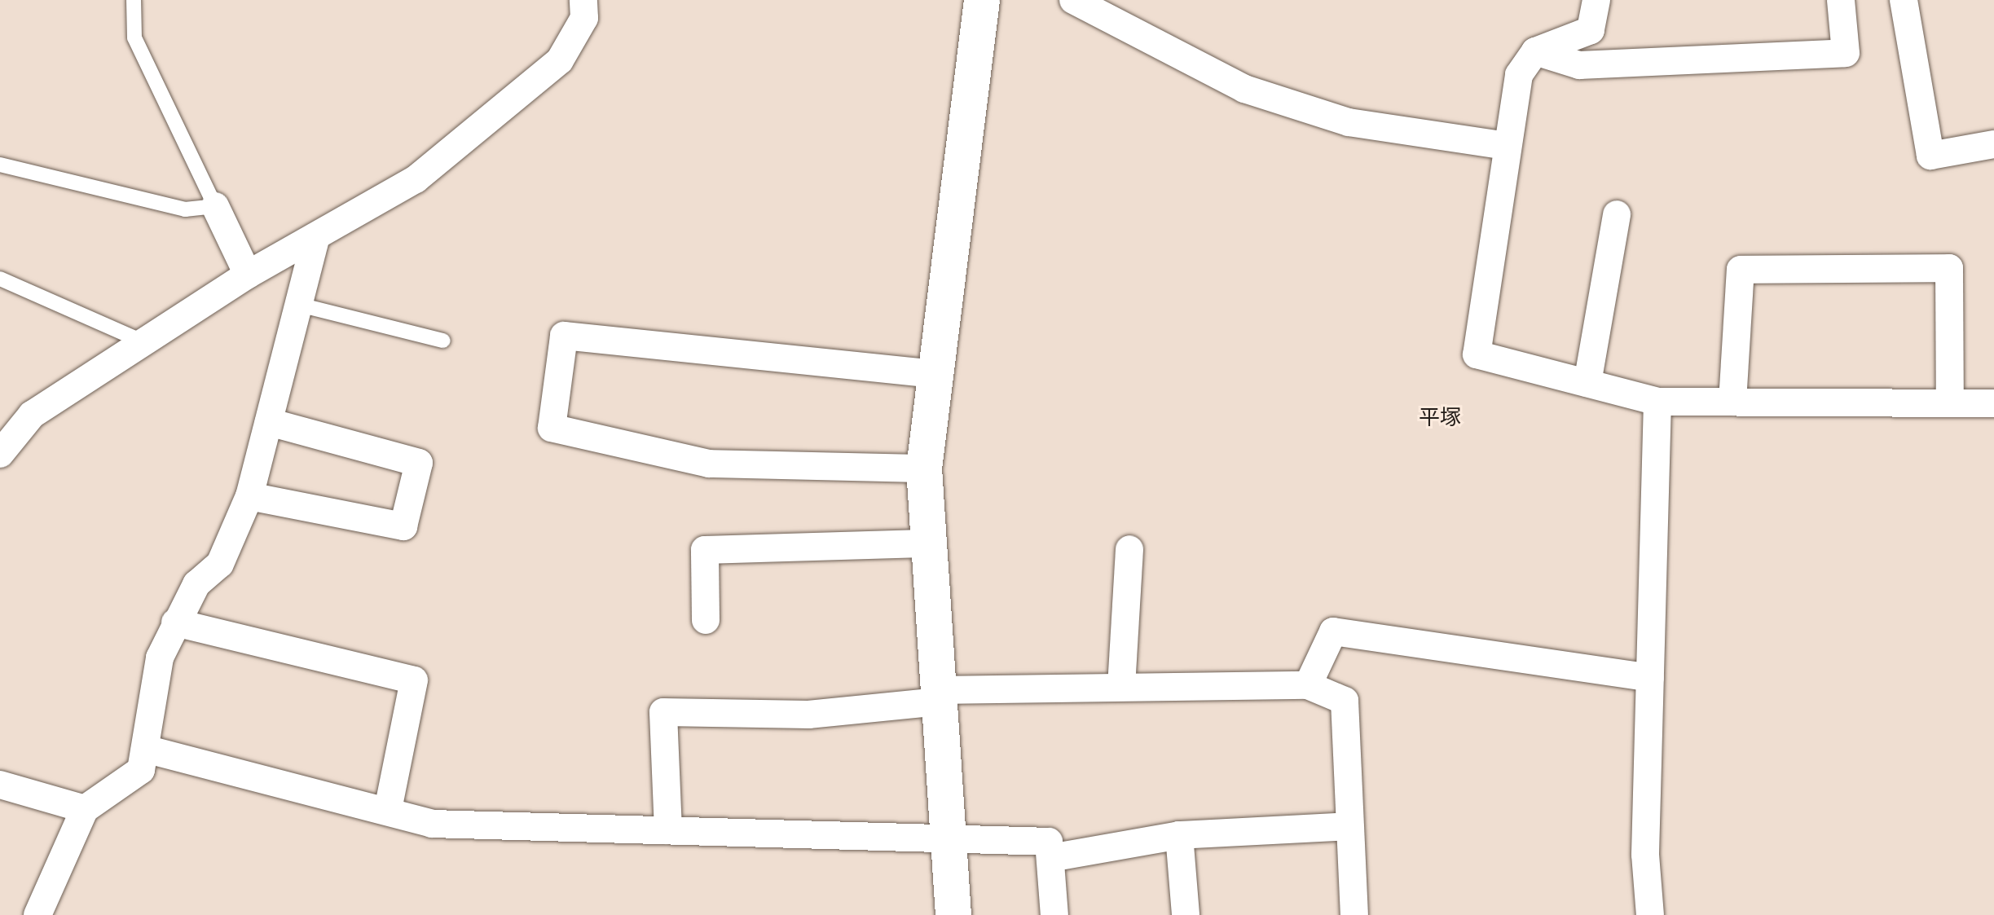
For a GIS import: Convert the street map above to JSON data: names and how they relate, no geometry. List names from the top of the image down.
{
  "districts": ["平塚"]
}
